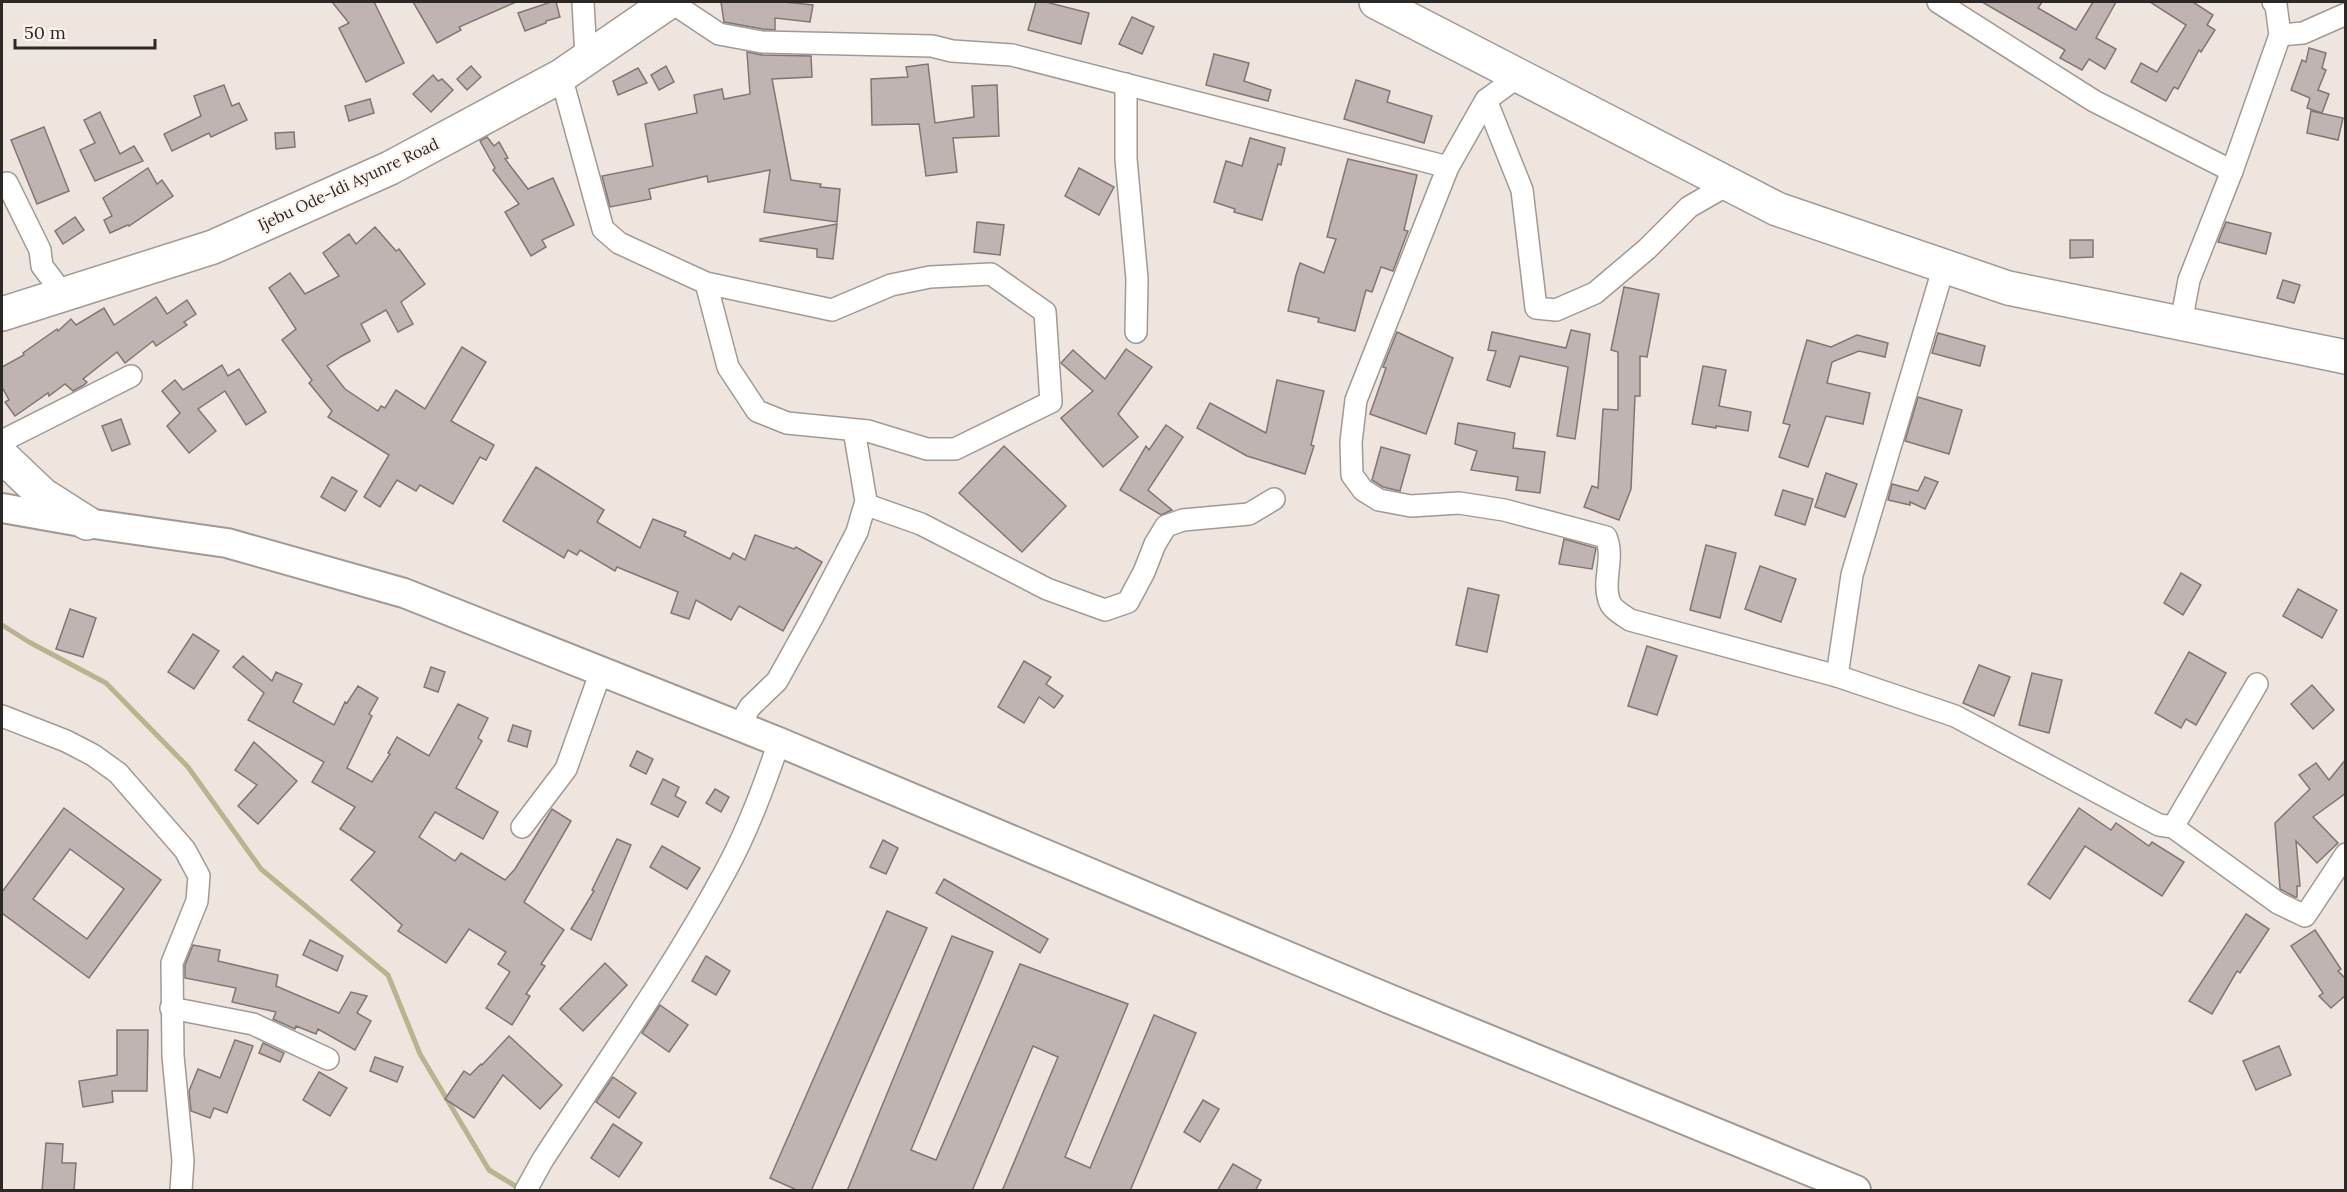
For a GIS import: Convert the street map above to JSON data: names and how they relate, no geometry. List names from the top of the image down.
{
  "streets": {
    "main road": ["Ijebu Ode-Idi Ayunre Road"]
  },
  "scale_bar": "50 m"
}
